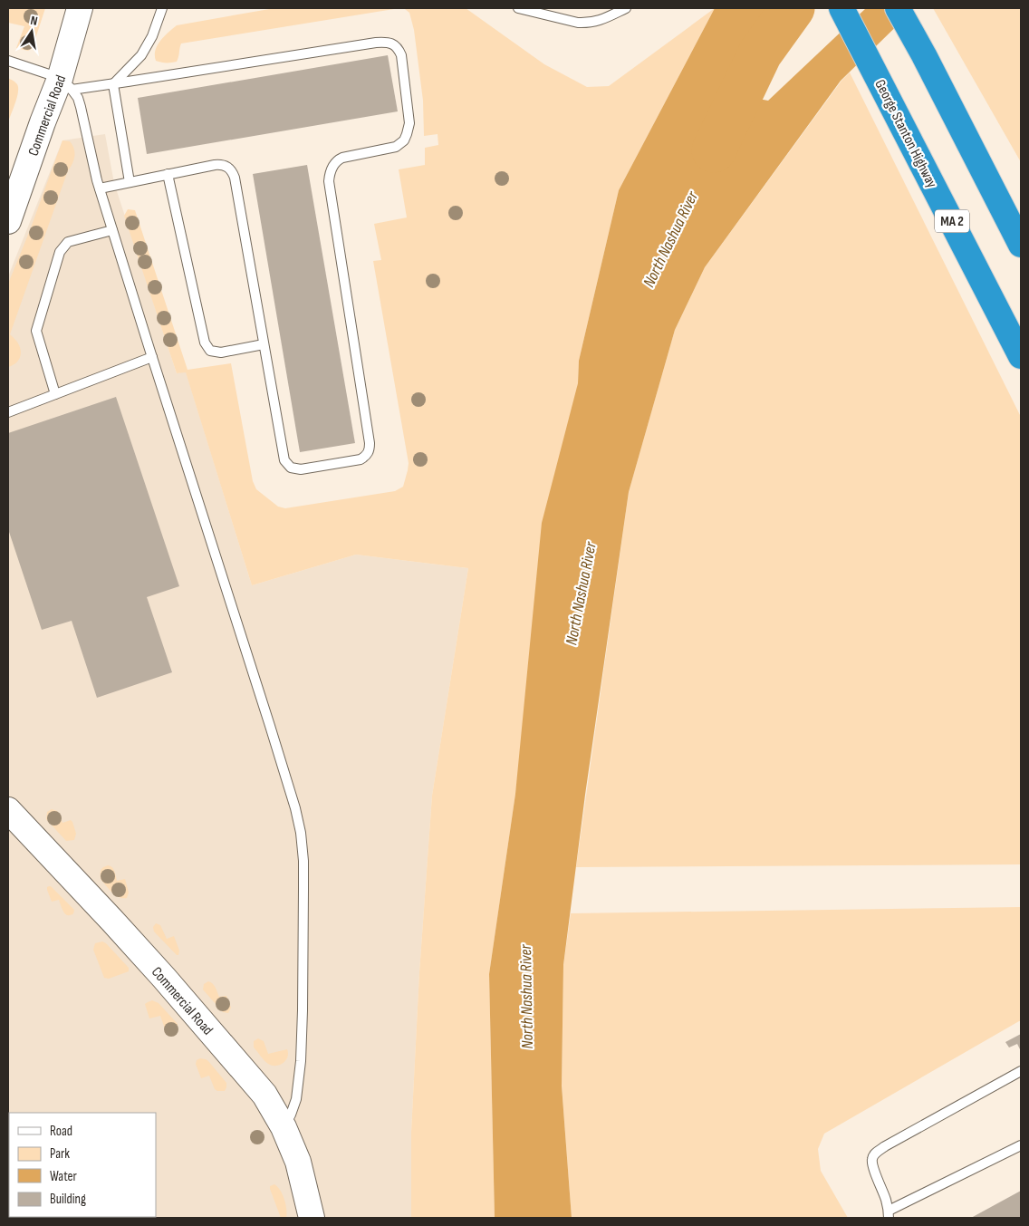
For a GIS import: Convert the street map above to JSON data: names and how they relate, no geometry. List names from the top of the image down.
{
  "streets": {
    "highway": ["George Stanton Highway", "MA 2"],
    "street": ["Commercial Road"]
  },
  "water": ["North Nashua River"],
  "legend": [
    "Road",
    "Park",
    "Water",
    "Building"
  ],
  "north": "top"
}
